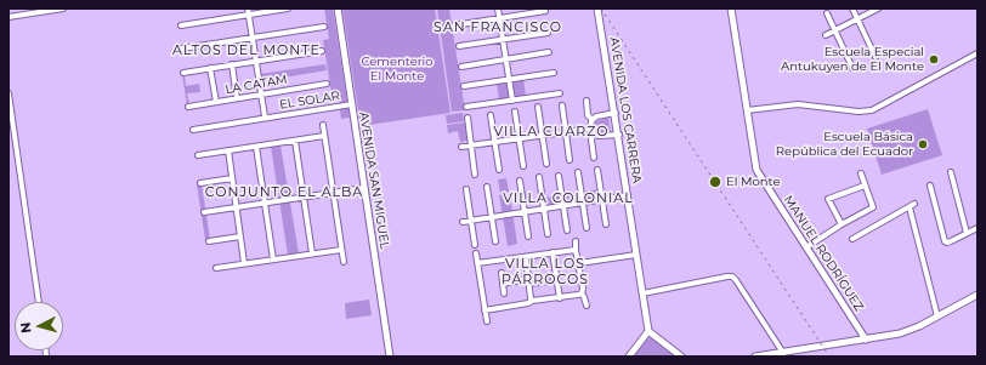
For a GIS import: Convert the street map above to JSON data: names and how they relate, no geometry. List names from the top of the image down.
{
  "streets": {
    "street": [
      "LA CATAM",
      "EL SOLAR",
      "AVENIDA LOS CARRERA",
      "AVENIDA SAN MIGUEL",
      "MANUEL RODRÍGUEZ"
    ]
  },
  "crossings": [
    ["LA CATAM", "EL SOLAR"],
    ["EL SOLAR", "AVENIDA SAN MIGUEL"]
  ],
  "districts": [
    "SAN FRANCISCO",
    "ALTOS DEL MONTE",
    "VILLA CUARZO",
    "CONJUNTO EL ALBA",
    "VILLA COLONIAL",
    "VILLA LOS PÁRROCOS"
  ],
  "parks": ["Cementerio El Monte"],
  "places": ["Escuela Especial Antukuyen de El Monte", "Escuela Básica República del Ecuador", "El Monte"],
  "north": "left"
}
